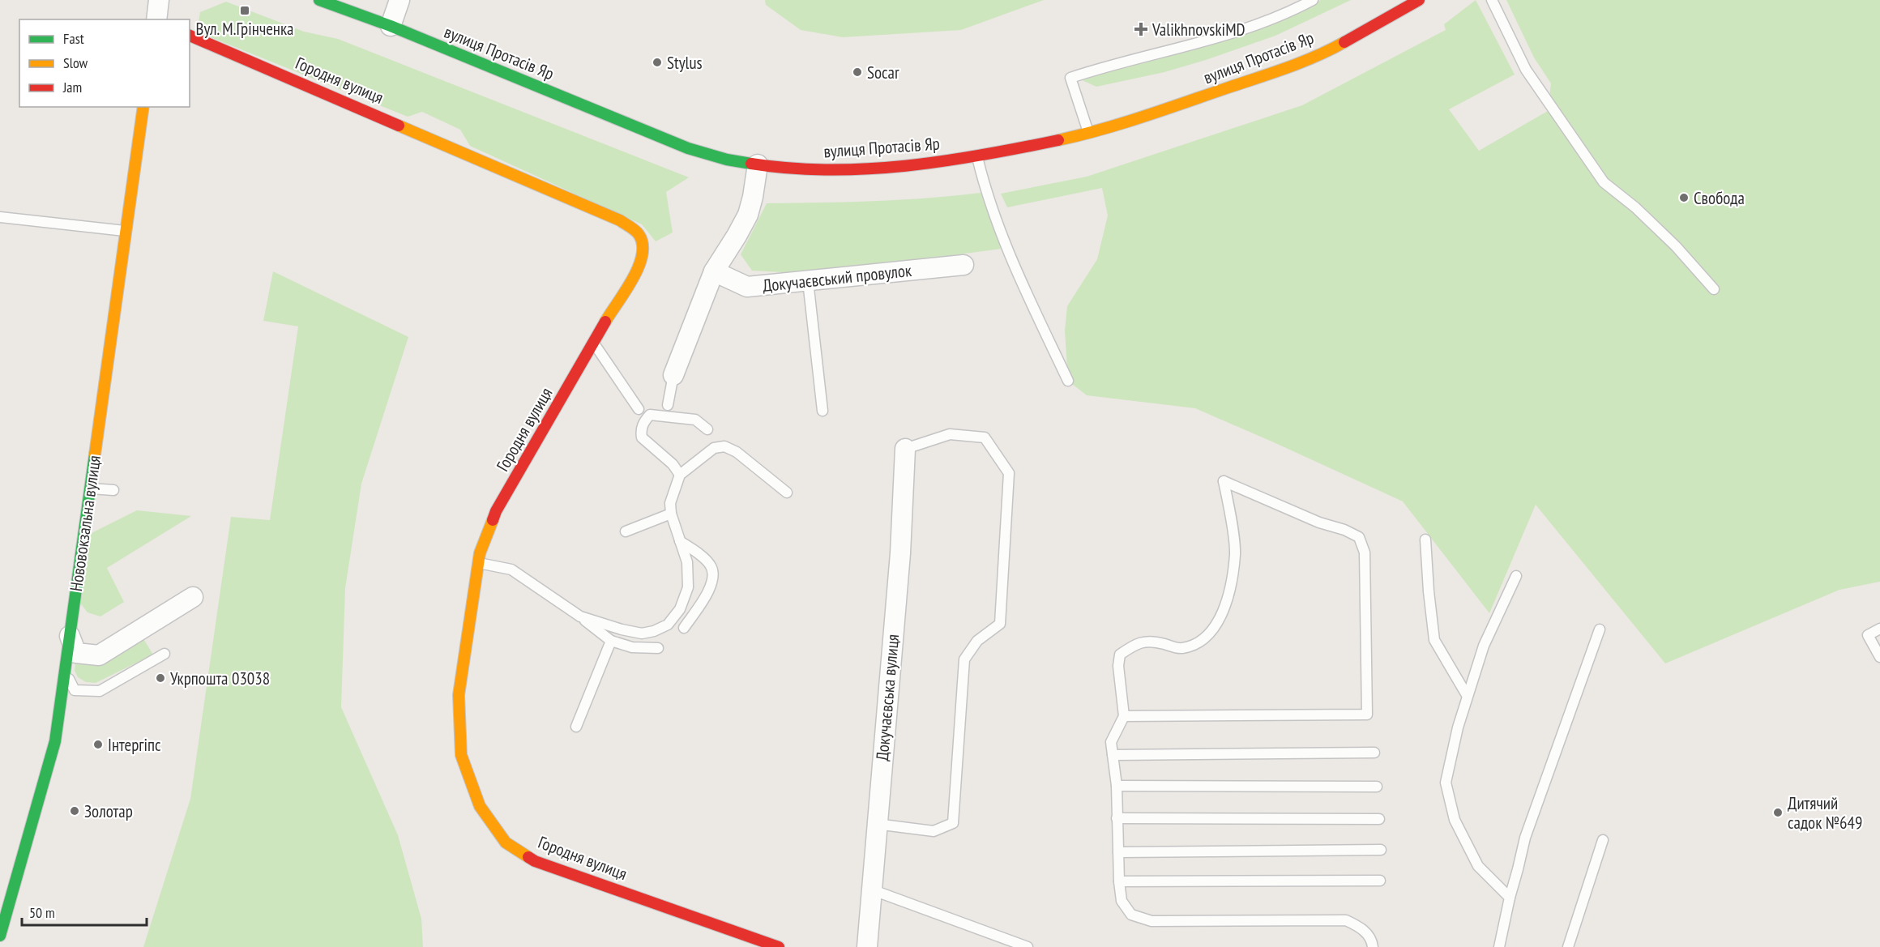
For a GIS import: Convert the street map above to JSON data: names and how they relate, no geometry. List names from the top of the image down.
{
  "streets": {
    "street": [
      "вулиця Протасів Яр",
      "Городня вулиця",
      "Докучаєвський провулок",
      "Нововокзальна вулиця",
      "Докучаєвська вулиця"
    ]
  },
  "places": {
    "transit": ["Вул. М.Грінченка"],
    "health": ["ValikhnovskiMD"],
    "other": [
      "Stylus",
      "Socar",
      "Свобода",
      "Укрпошта 03038",
      "Інтергіпс",
      "Золотар",
      "Дитячий садок №649"
    ]
  },
  "legend": ["Fast", "Slow", "Jam"],
  "scale_bar": "50 m"
}
